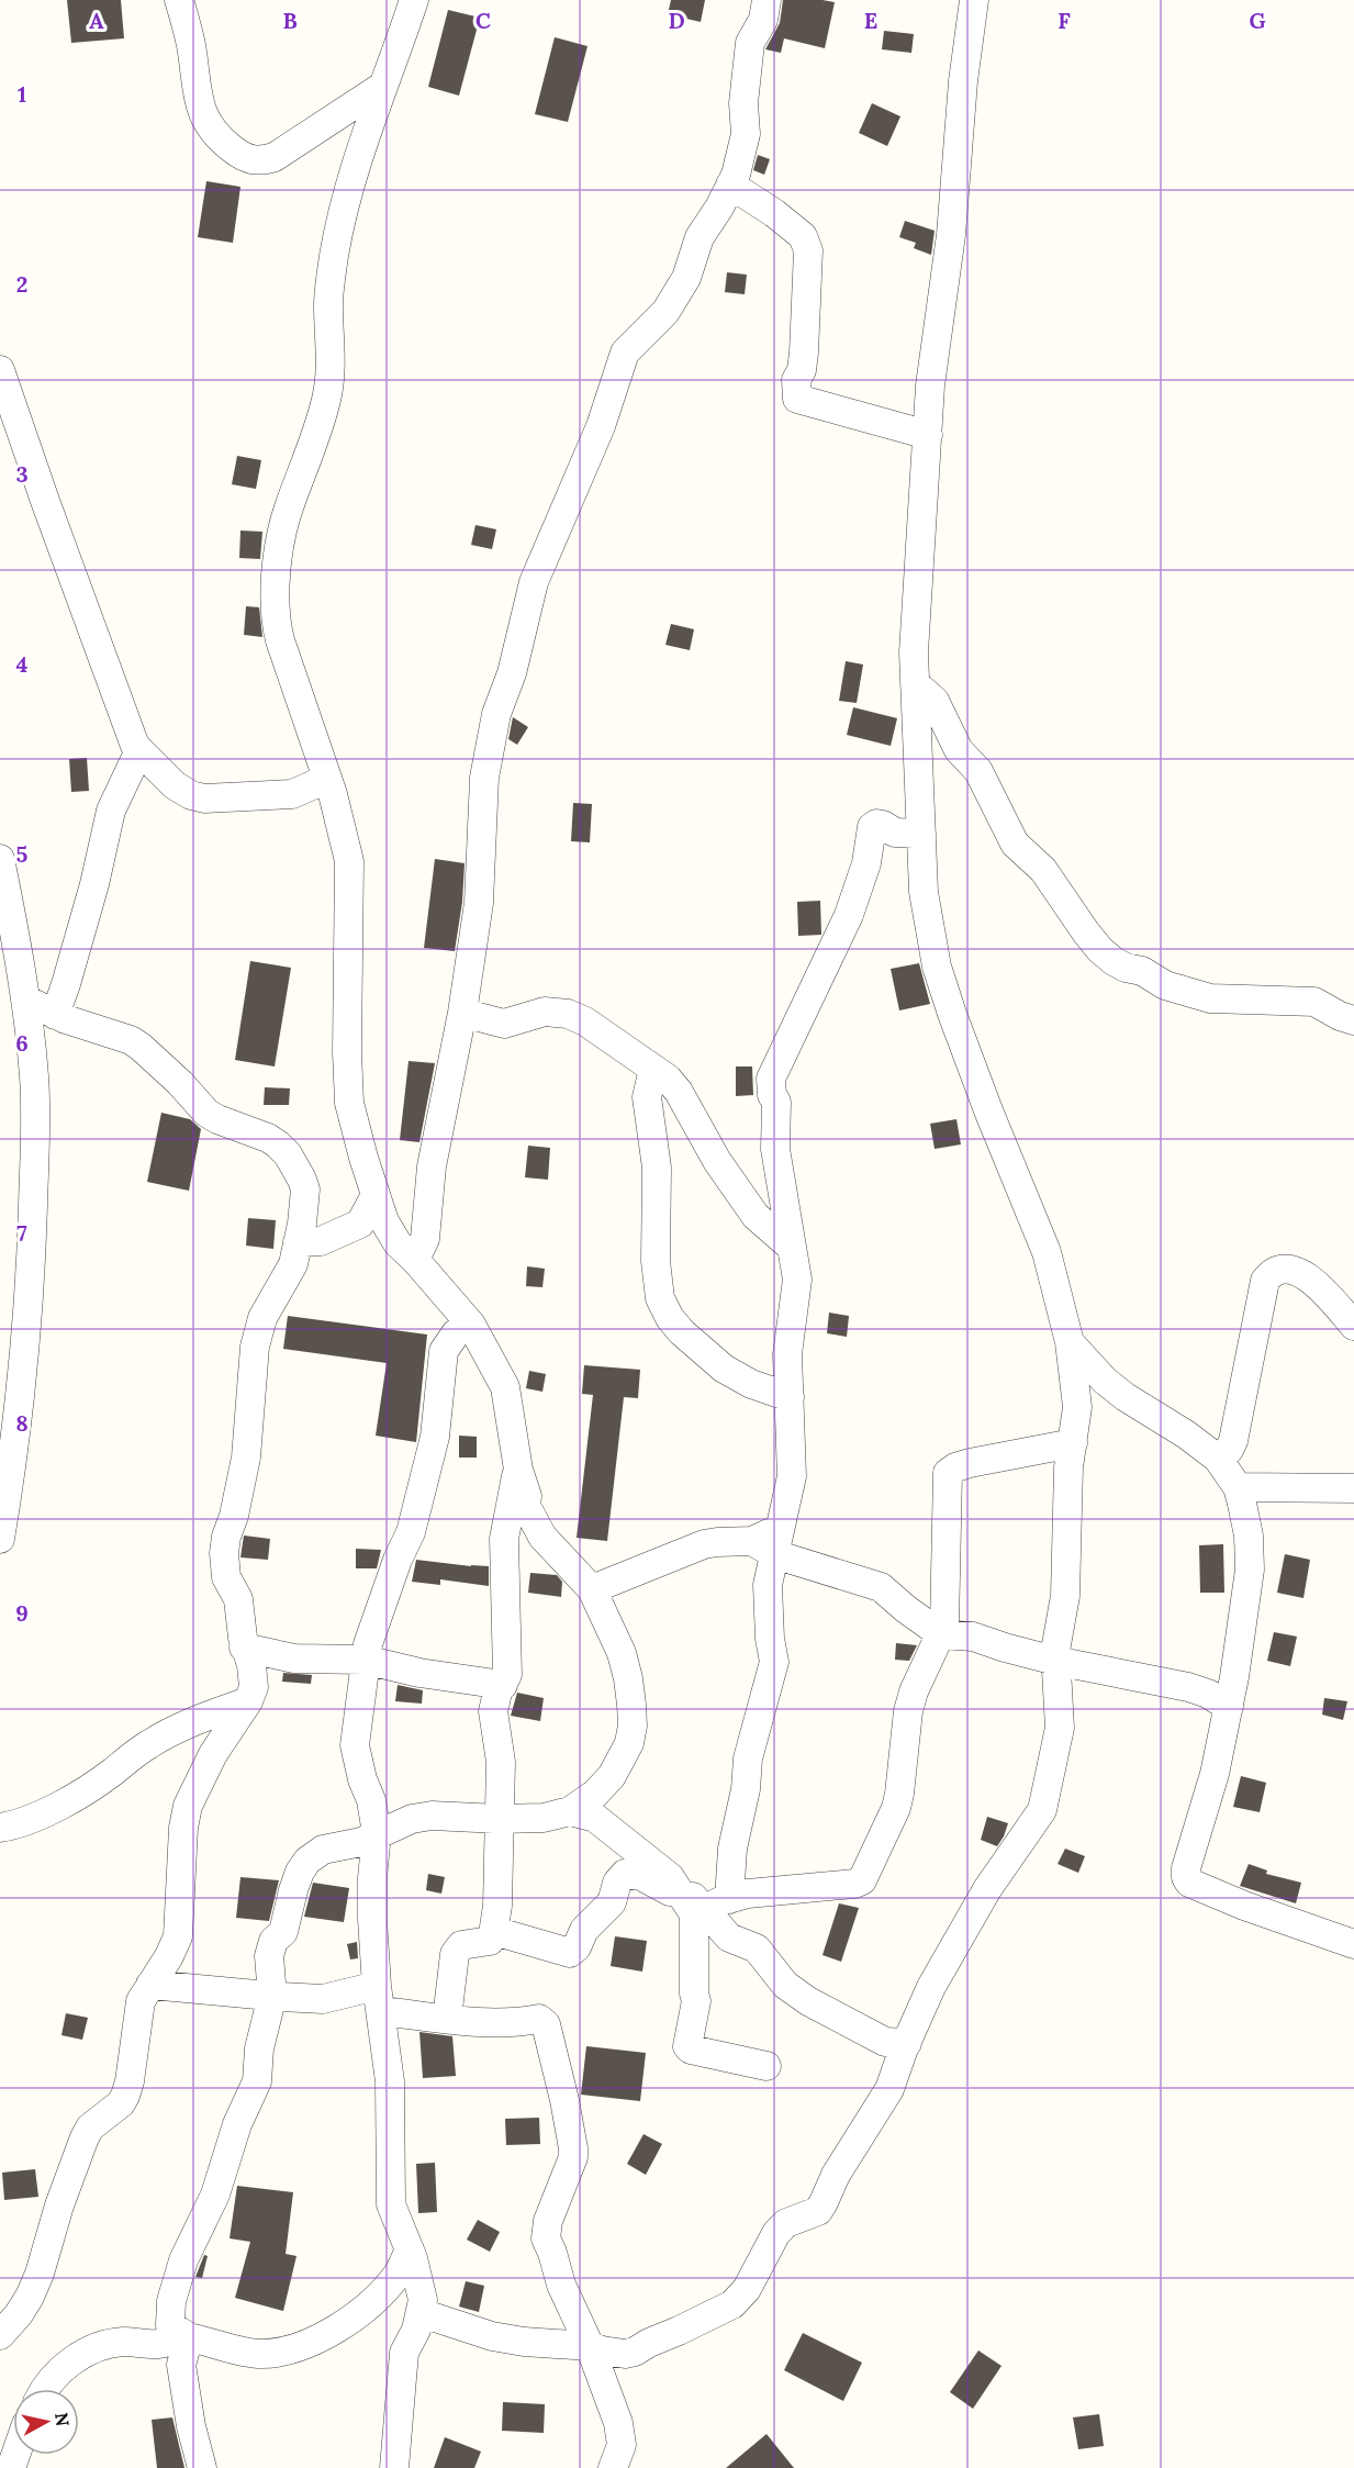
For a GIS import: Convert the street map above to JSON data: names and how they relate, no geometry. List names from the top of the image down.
{
  "north": "right",
  "grid": {
    "columns": [
      "A",
      "B",
      "C",
      "D",
      "E",
      "F",
      "G"
    ],
    "rows": [
      "1",
      "2",
      "3",
      "4",
      "5",
      "6",
      "7",
      "8",
      "9"
    ]
  }
}
